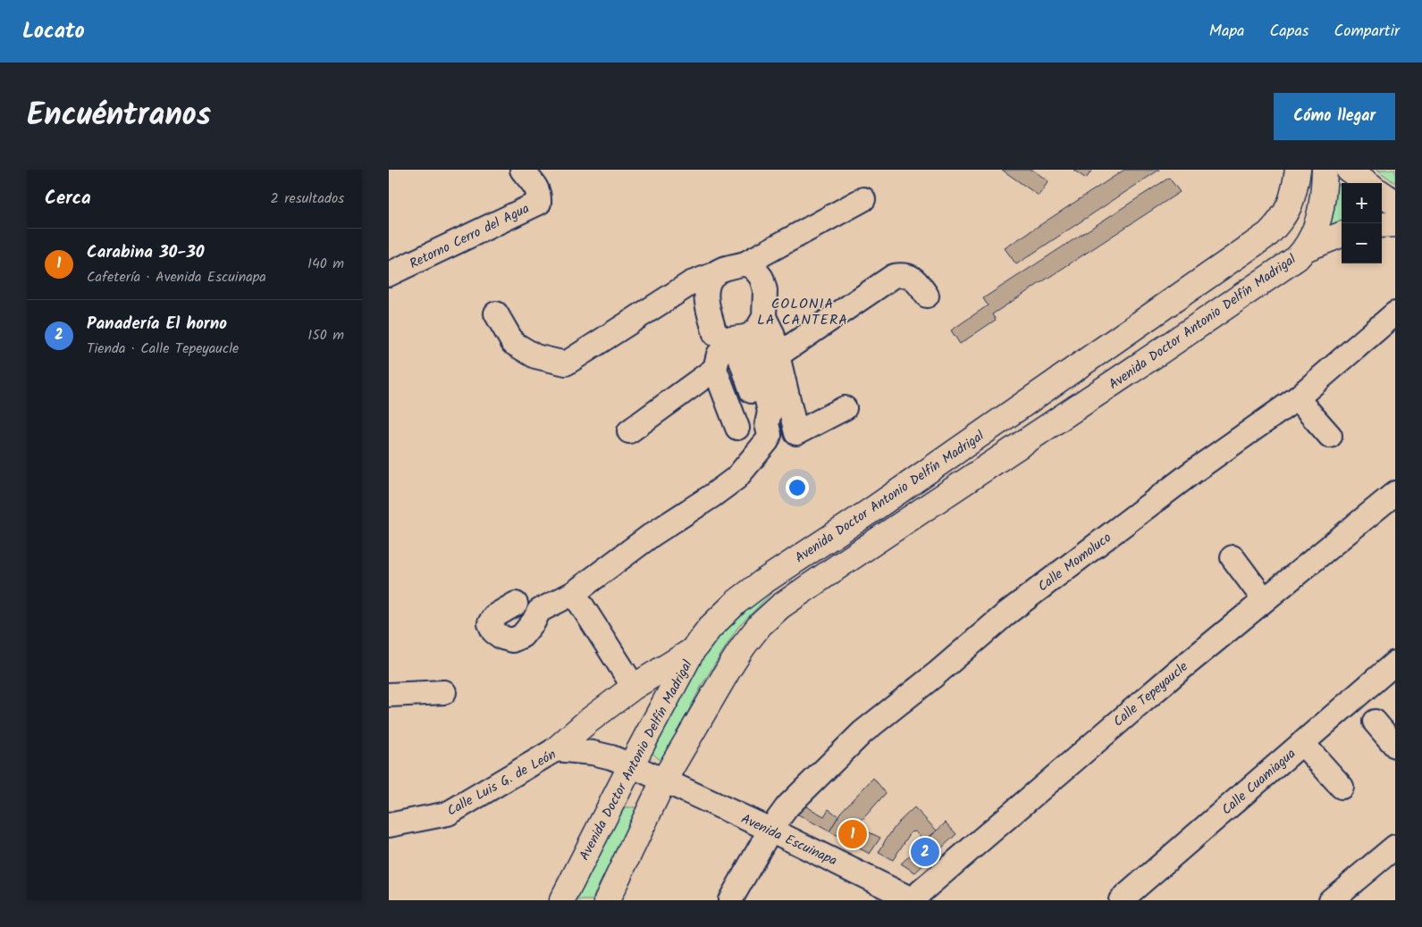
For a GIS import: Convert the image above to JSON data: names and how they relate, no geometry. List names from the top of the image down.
{
  "streets": {
    "main road": ["Avenida Doctor Antonio Delfín Madrigal"],
    "street": [
      "Retorno Cerro del Agua",
      "Calle Momoluco",
      "Calle Tepeyaucle",
      "Calle Cuamiagua",
      "Calle Luis G. de León",
      "Avenida Escuinapa"
    ]
  },
  "crossings": [
    ["Avenida Doctor Antonio Delfín Madrigal", "Calle Luis G. de León"],
    ["Avenida Doctor Antonio Delfín Madrigal", "Avenida Escuinapa"],
    ["Calle Momoluco", "Avenida Escuinapa"],
    ["Calle Tepeyaucle", "Avenida Escuinapa"],
    ["Calle Luis G. de León", "Avenida Escuinapa"]
  ],
  "districts": ["COLONIA LA CANTERA"],
  "page": {
    "header": "Locato",
    "nav": ["Mapa", "Capas", "Compartir"],
    "title": "Encuéntranos",
    "buttons": "Cómo llegar",
    "heading": ["Cerca", "2 resultados"],
    "map_buttons": ["+", "−"],
    "list": [
      {
        "mark": "1",
        "name": "Carabina 30-30",
        "note": "Cafetería · Avenida Escuinapa",
        "value": "140 m"
      },
      {
        "mark": "2",
        "name": "Panadería El horno",
        "note": "Tienda · Calle Tepeyaucle",
        "value": "150 m"
      }
    ],
    "pins": ["1", "2"]
  }
}
